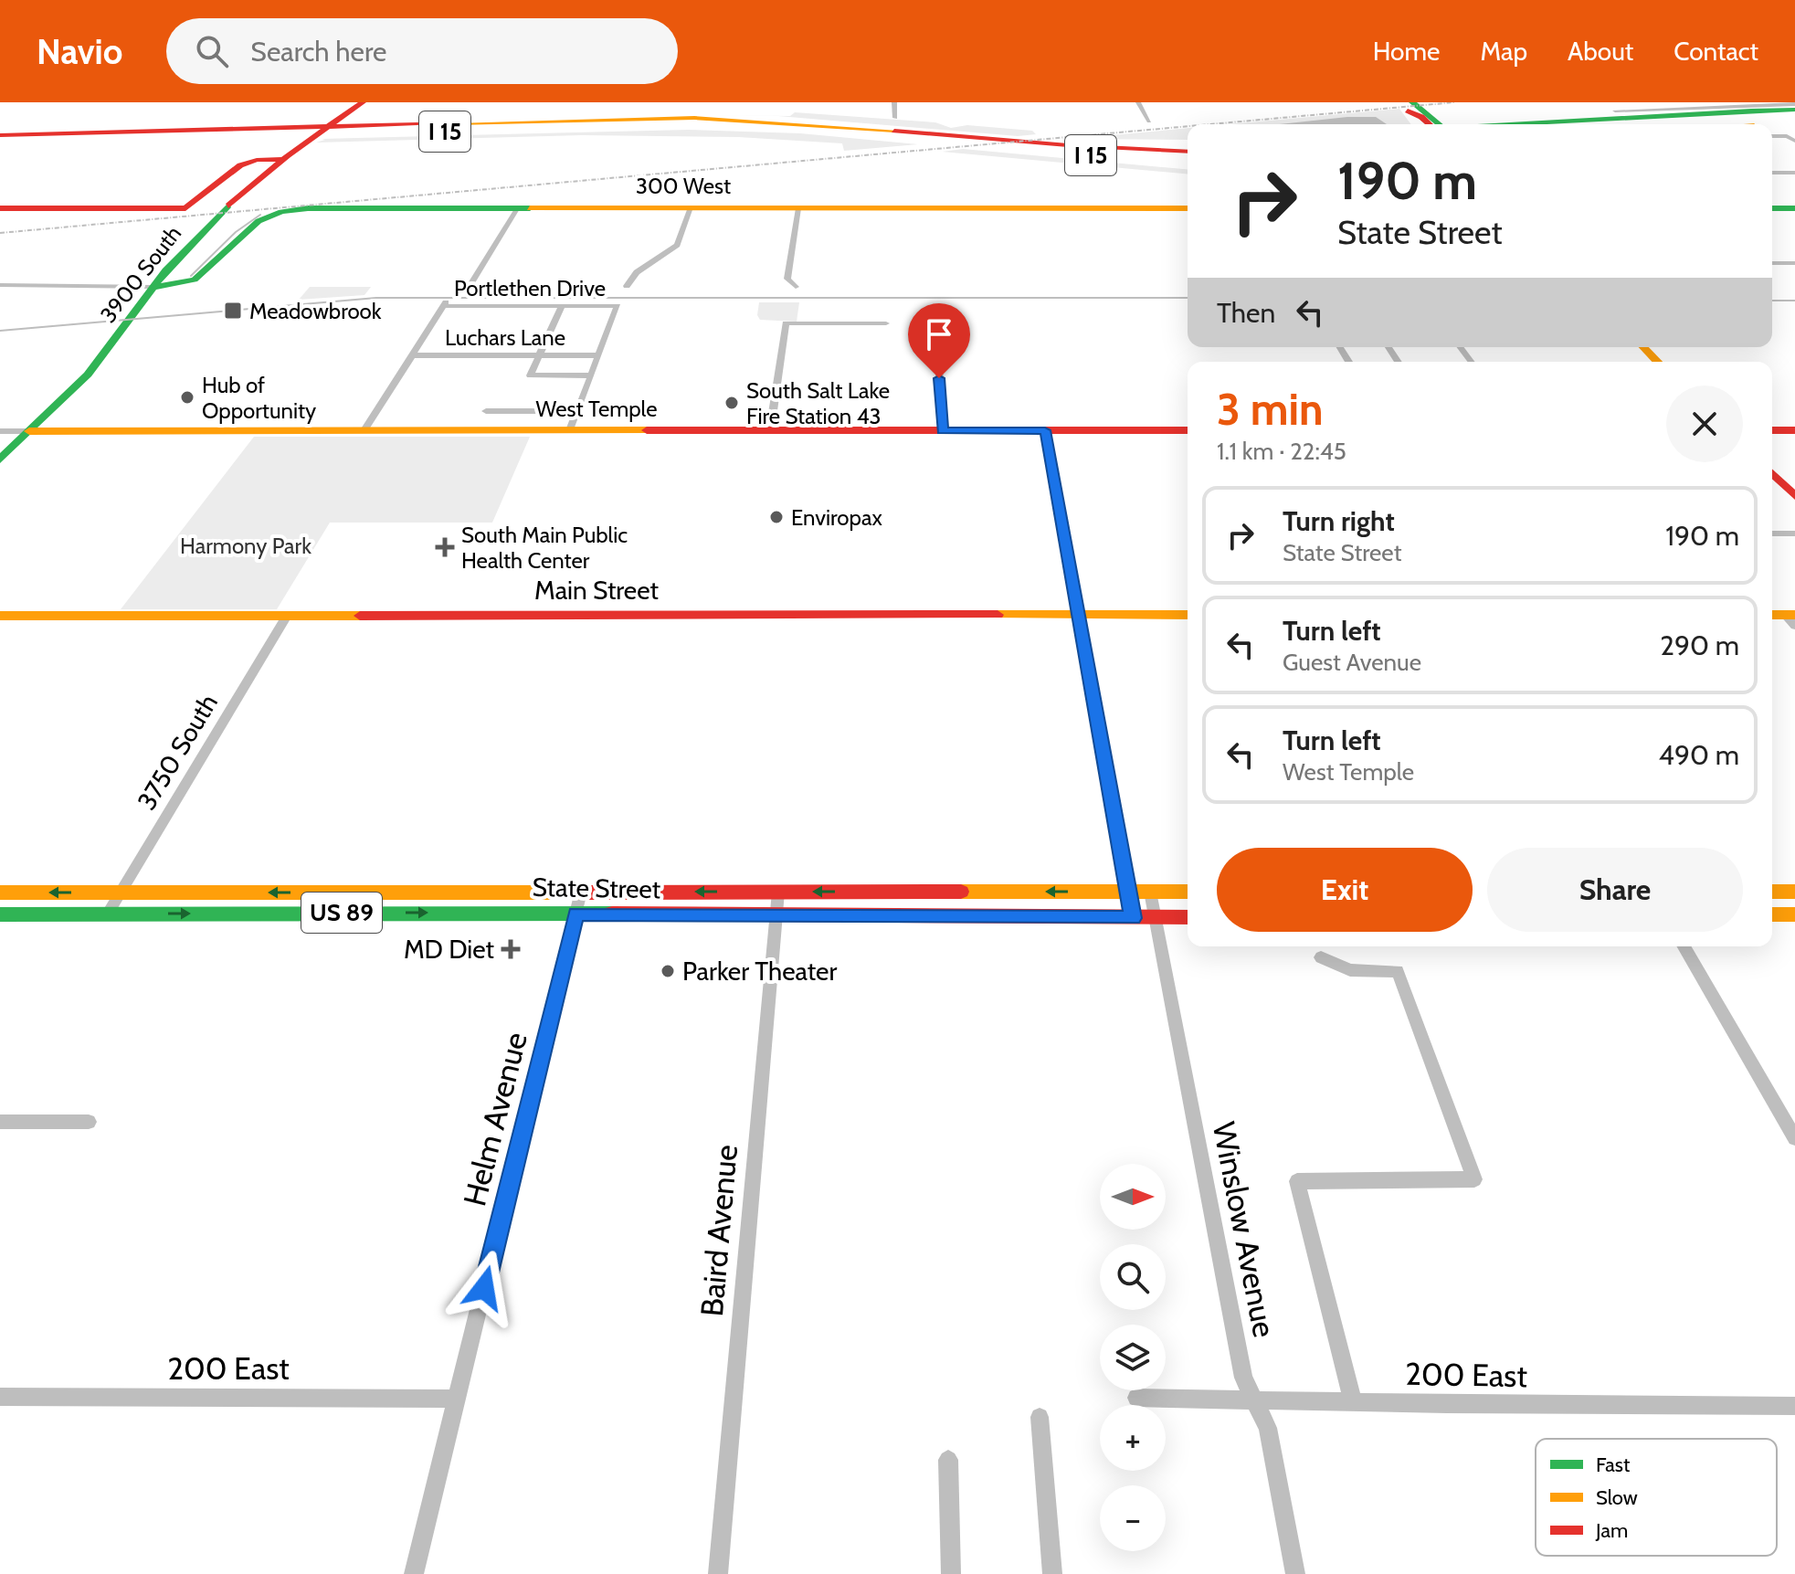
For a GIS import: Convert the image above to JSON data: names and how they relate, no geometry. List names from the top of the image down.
{
  "streets": {
    "main road": [
      "I 15",
      "300 West",
      "3900 South",
      "West Temple",
      "Main Street",
      "State Street",
      "US 89"
    ],
    "street": [
      "Portlethen Drive",
      "Luchars Lane",
      "3750 South",
      "Helm Avenue",
      "Winslow Avenue",
      "Baird Avenue",
      "200 East"
    ]
  },
  "crossings": [
    ["300 West", "3900 South"],
    ["3900 South", "West Temple"],
    ["Portlethen Drive", "Luchars Lane"],
    ["Main Street", "3750 South"],
    ["3750 South", "State Street"],
    ["State Street", "Helm Avenue"],
    ["State Street", "Winslow Avenue"],
    ["State Street", "Baird Avenue"],
    ["Helm Avenue", "200 East"],
    ["Winslow Avenue", "200 East"]
  ],
  "parks": ["Harmony Park"],
  "places": {
    "transit": ["Meadowbrook"],
    "other": [
      "Hub of Opportunity",
      "South Salt Lake Fire Station 43",
      "Enviropax",
      "Parker Theater"
    ],
    "health": ["South Main Public Health Center", "MD Diet"]
  },
  "legend": ["Fast", "Slow", "Jam"],
  "north": "right",
  "page": {
    "header": "Navio",
    "search": "Search here",
    "nav": [
      "Home",
      "Map",
      "About",
      "Contact"
    ],
    "turn": ["190 m", "State Street"],
    "then": "Then",
    "heading": ["3 min", "1.1 km · 22:45"],
    "list": [
      {
        "name": "Turn right",
        "note": "State Street",
        "value": "190 m"
      },
      {
        "name": "Turn left",
        "note": "Guest Avenue",
        "value": "290 m"
      },
      {
        "name": "Turn left",
        "note": "West Temple",
        "value": "490 m"
      }
    ],
    "buttons": ["Exit", "Share"],
    "map_buttons": ["+", "−"]
  }
}
